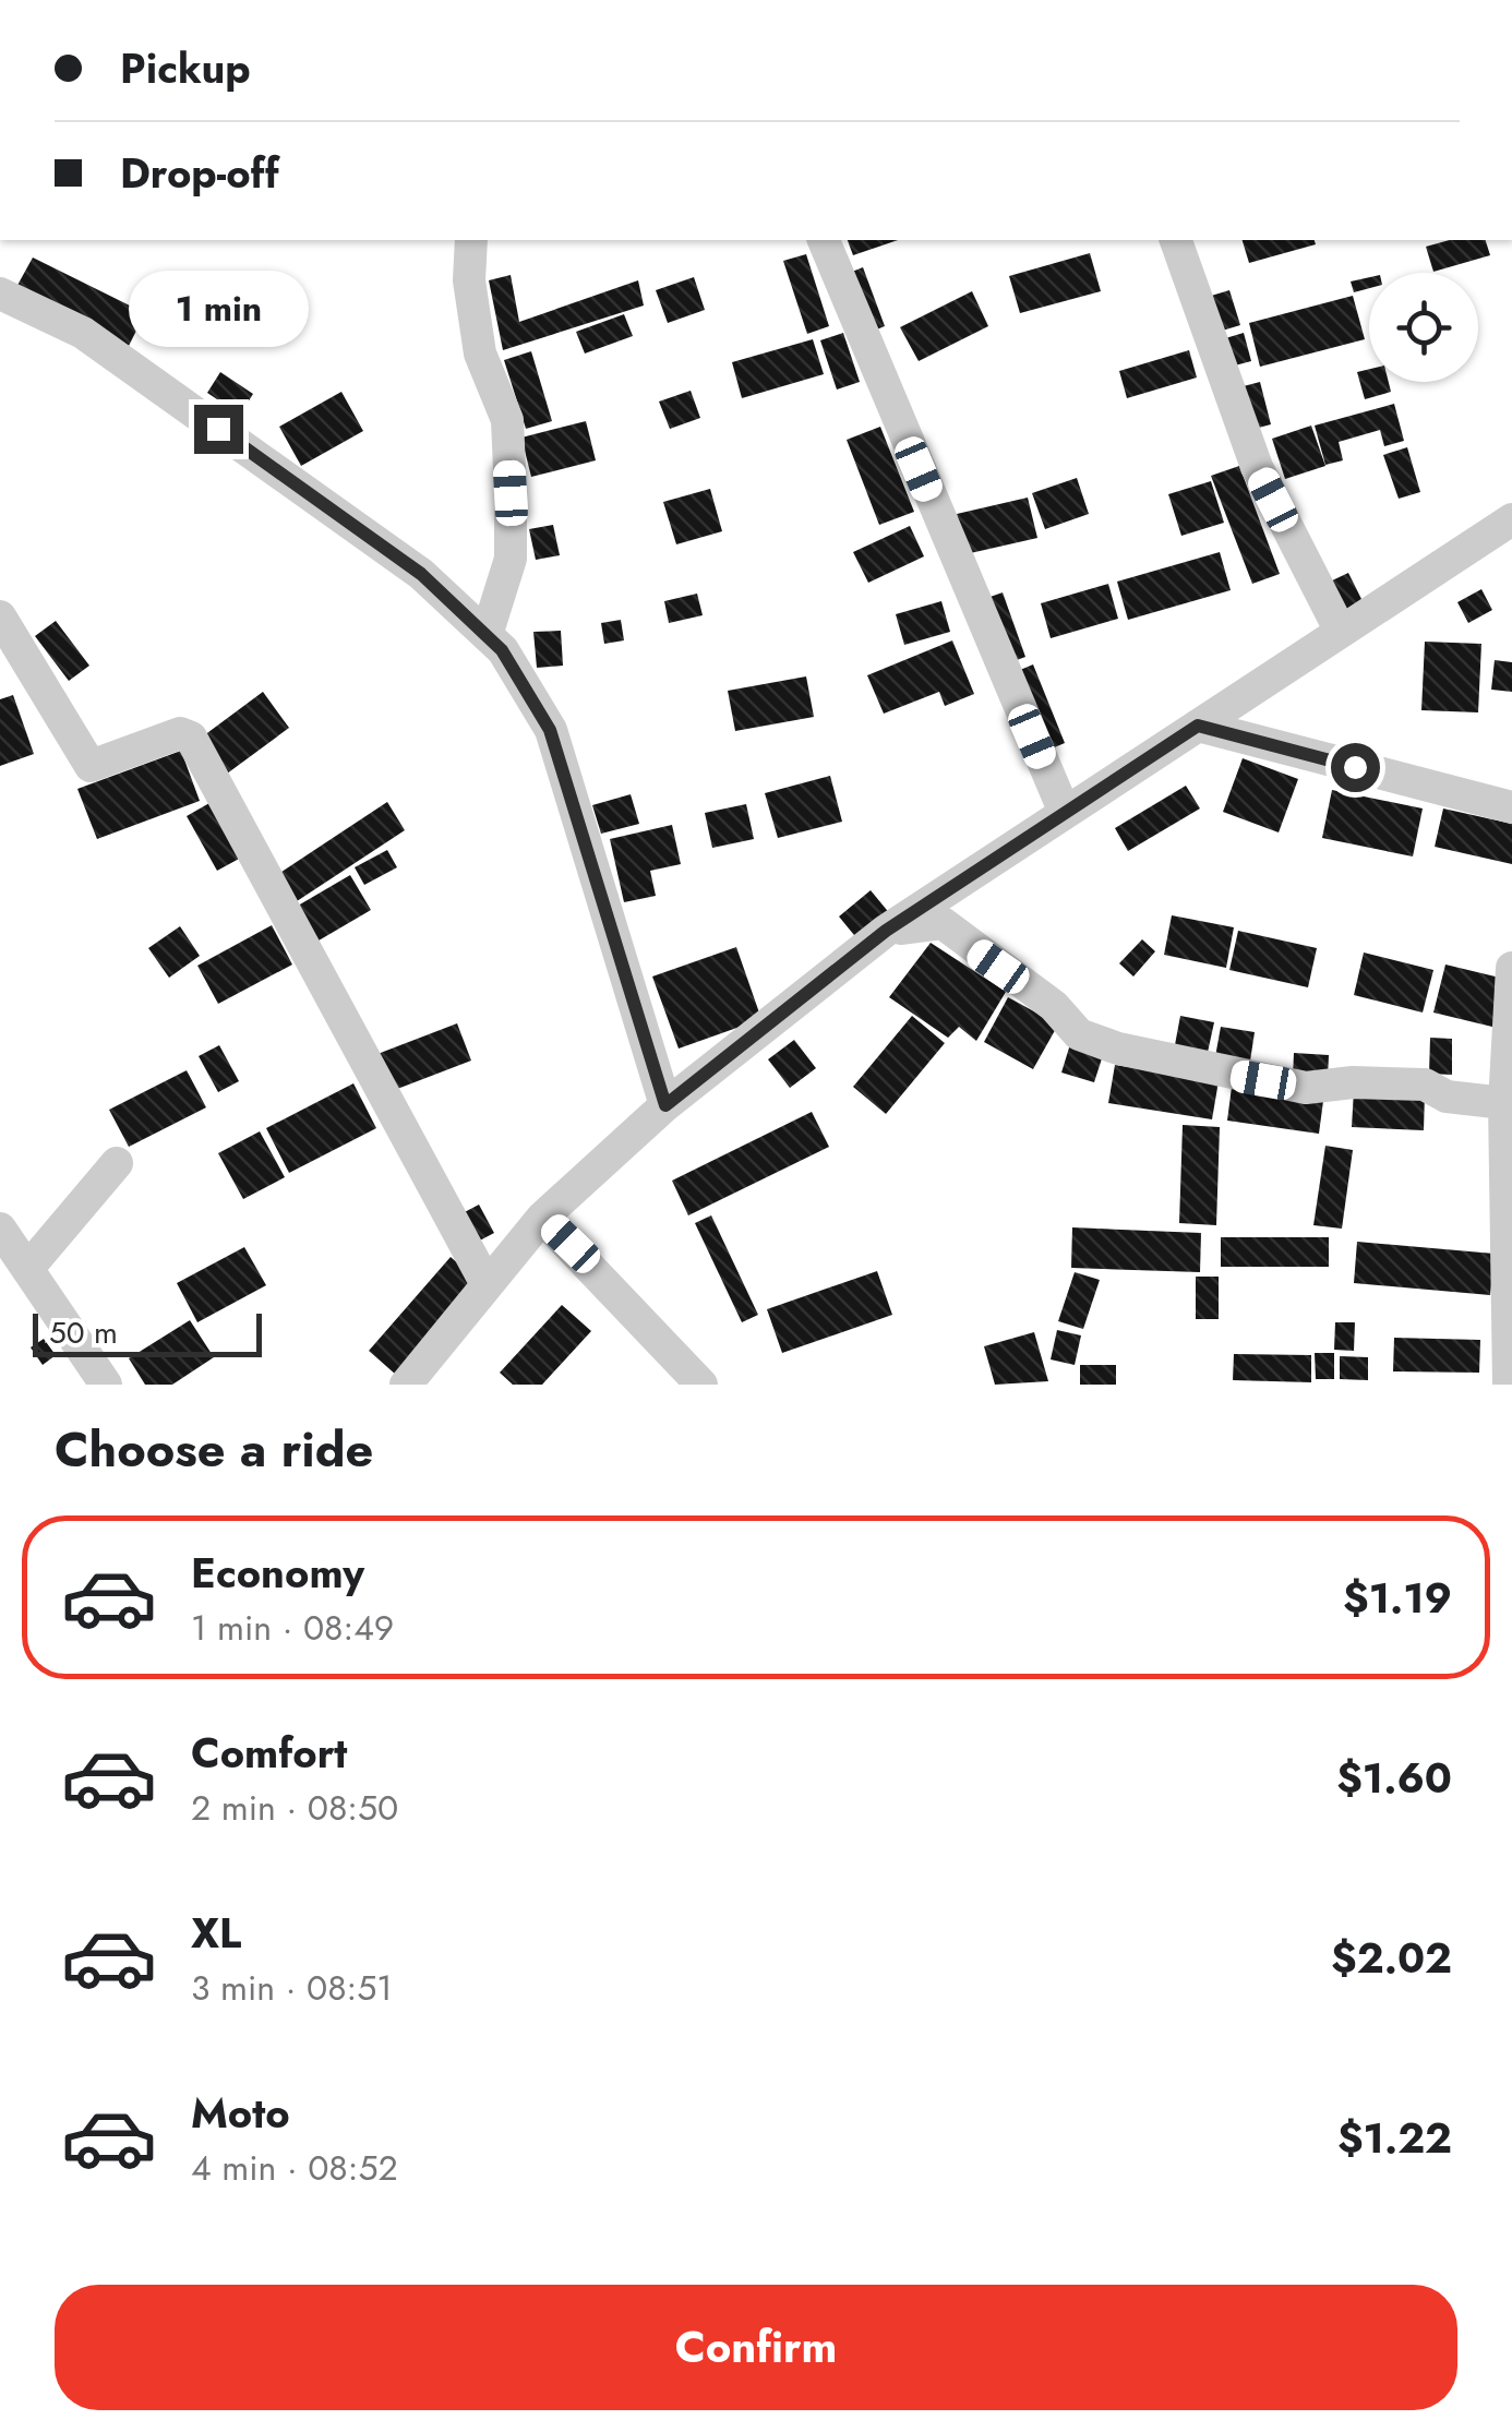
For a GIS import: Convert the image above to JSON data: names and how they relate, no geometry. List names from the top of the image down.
{
  "scale_bar": "50 m",
  "page": {
    "banner": ["Pickup", "Drop-off"],
    "bubble": "1 min",
    "scale": "50 m",
    "heading": "Choose a ride",
    "list": [
      {
        "name": "Economy",
        "note": "1 min · 08:49",
        "value": "$1.19"
      },
      {
        "name": "Comfort",
        "note": "2 min · 08:50",
        "value": "$1.60"
      },
      {
        "name": "XL",
        "note": "3 min · 08:51",
        "value": "$2.02"
      },
      {
        "name": "Moto",
        "note": "4 min · 08:52",
        "value": "$1.22"
      }
    ],
    "buttons": "Confirm"
  }
}
